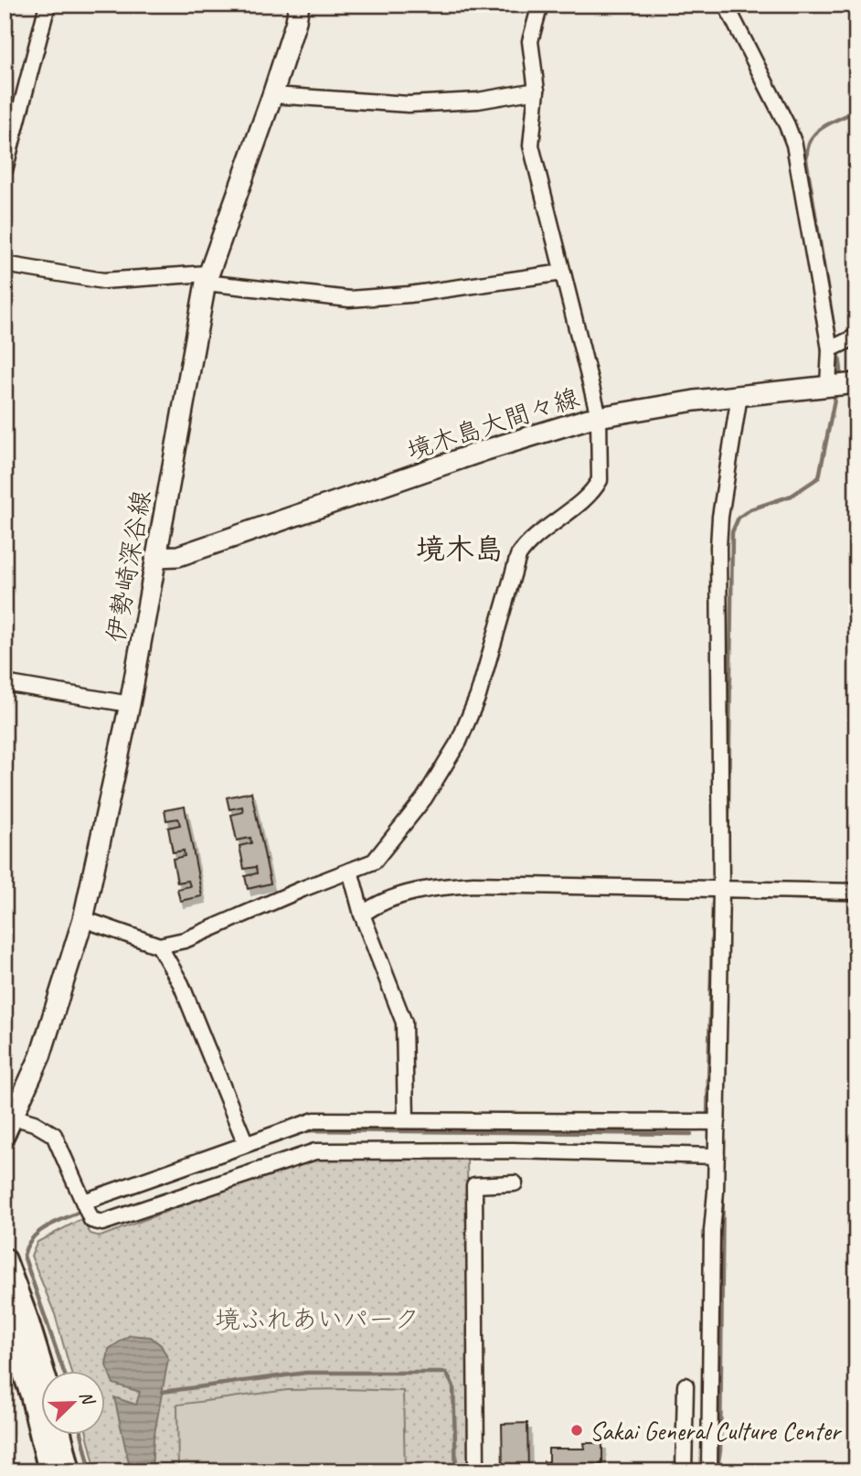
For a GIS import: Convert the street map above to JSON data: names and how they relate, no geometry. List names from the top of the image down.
{
  "streets": {
    "main road": ["境木島大間々線", "伊勢崎深谷線"]
  },
  "crossings": [
    ["境木島大間々線", "伊勢崎深谷線"]
  ],
  "districts": ["境木島"],
  "parks": ["境ふれあいパーク"],
  "places": ["Sakai General Culture Center"],
  "north": "top right"
}
